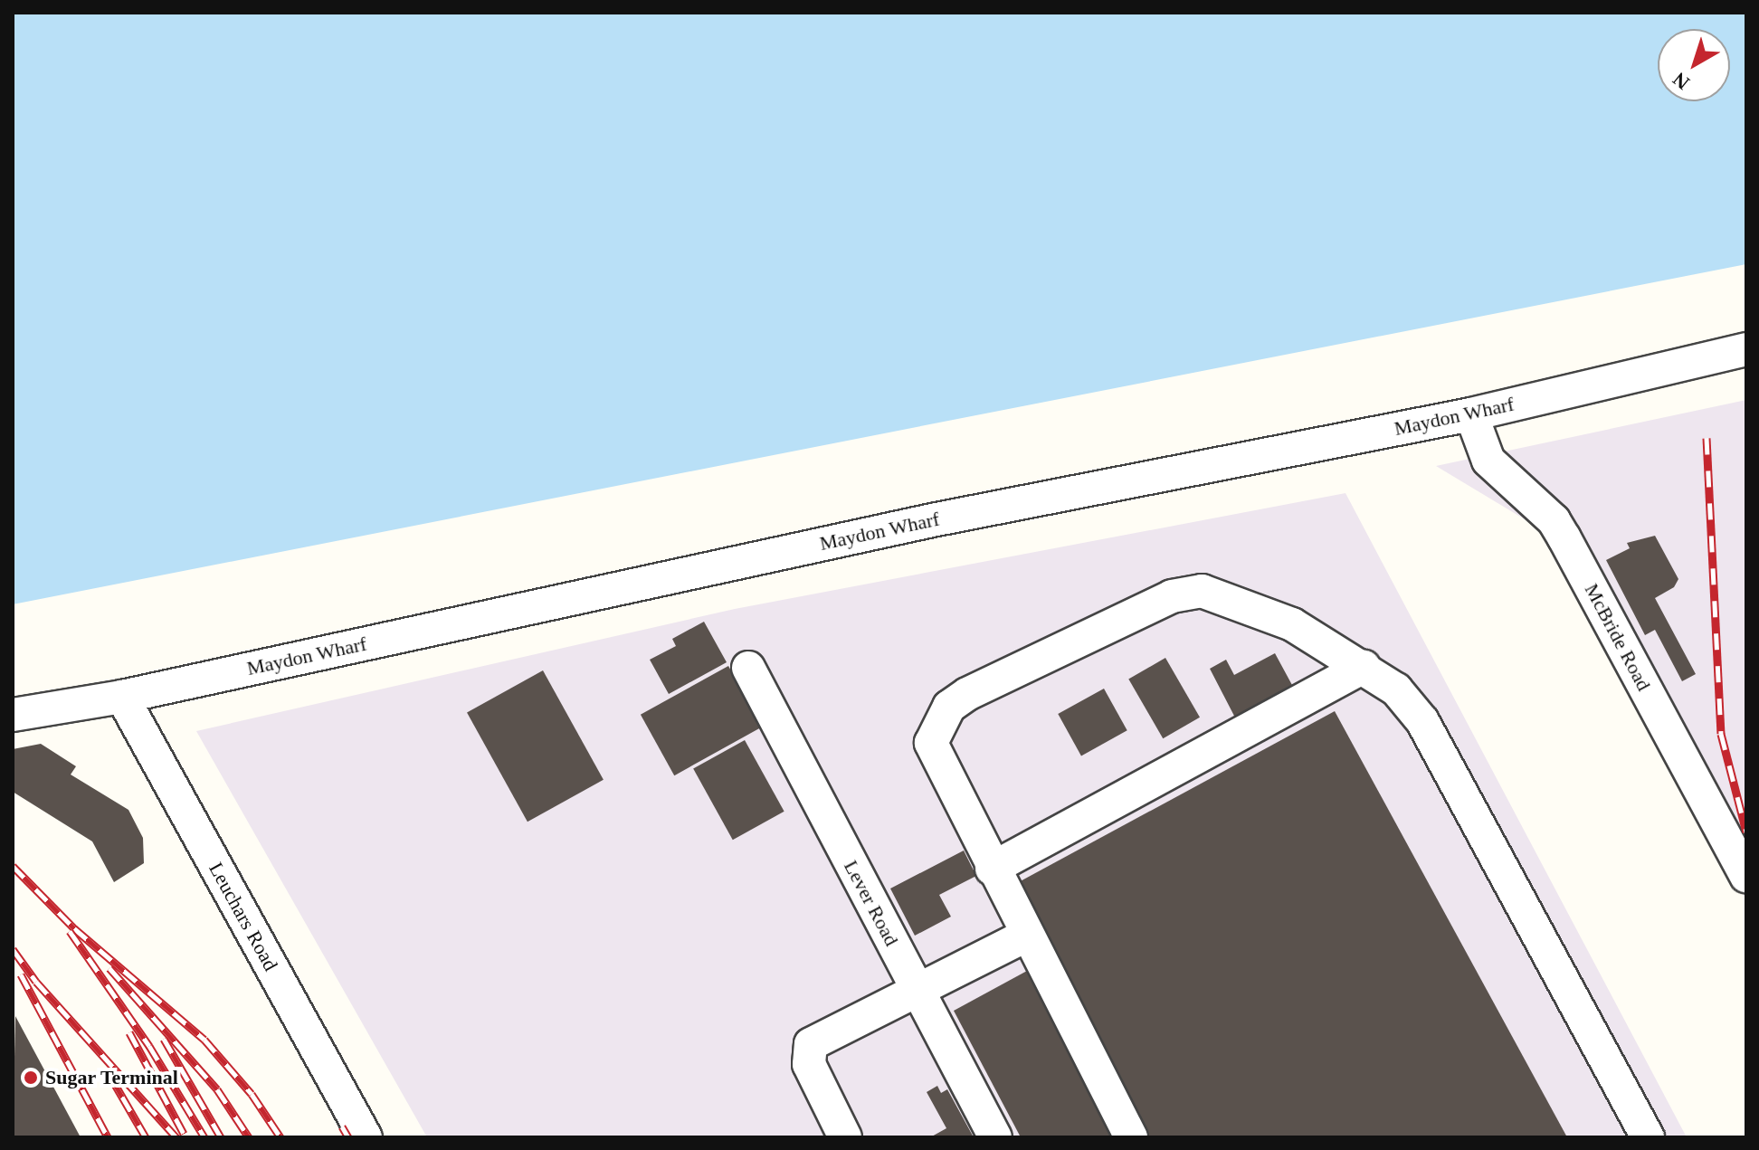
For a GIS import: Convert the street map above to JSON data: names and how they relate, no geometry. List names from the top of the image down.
{
  "streets": {
    "street": [
      "Maydon Wharf",
      "McBride Road",
      "Lever Road",
      "Leuchars Road"
    ]
  },
  "crossings": [
    ["Maydon Wharf", "McBride Road"],
    ["Maydon Wharf", "Leuchars Road"]
  ],
  "places": ["Sugar Terminal"],
  "north": "bottom left"
}
